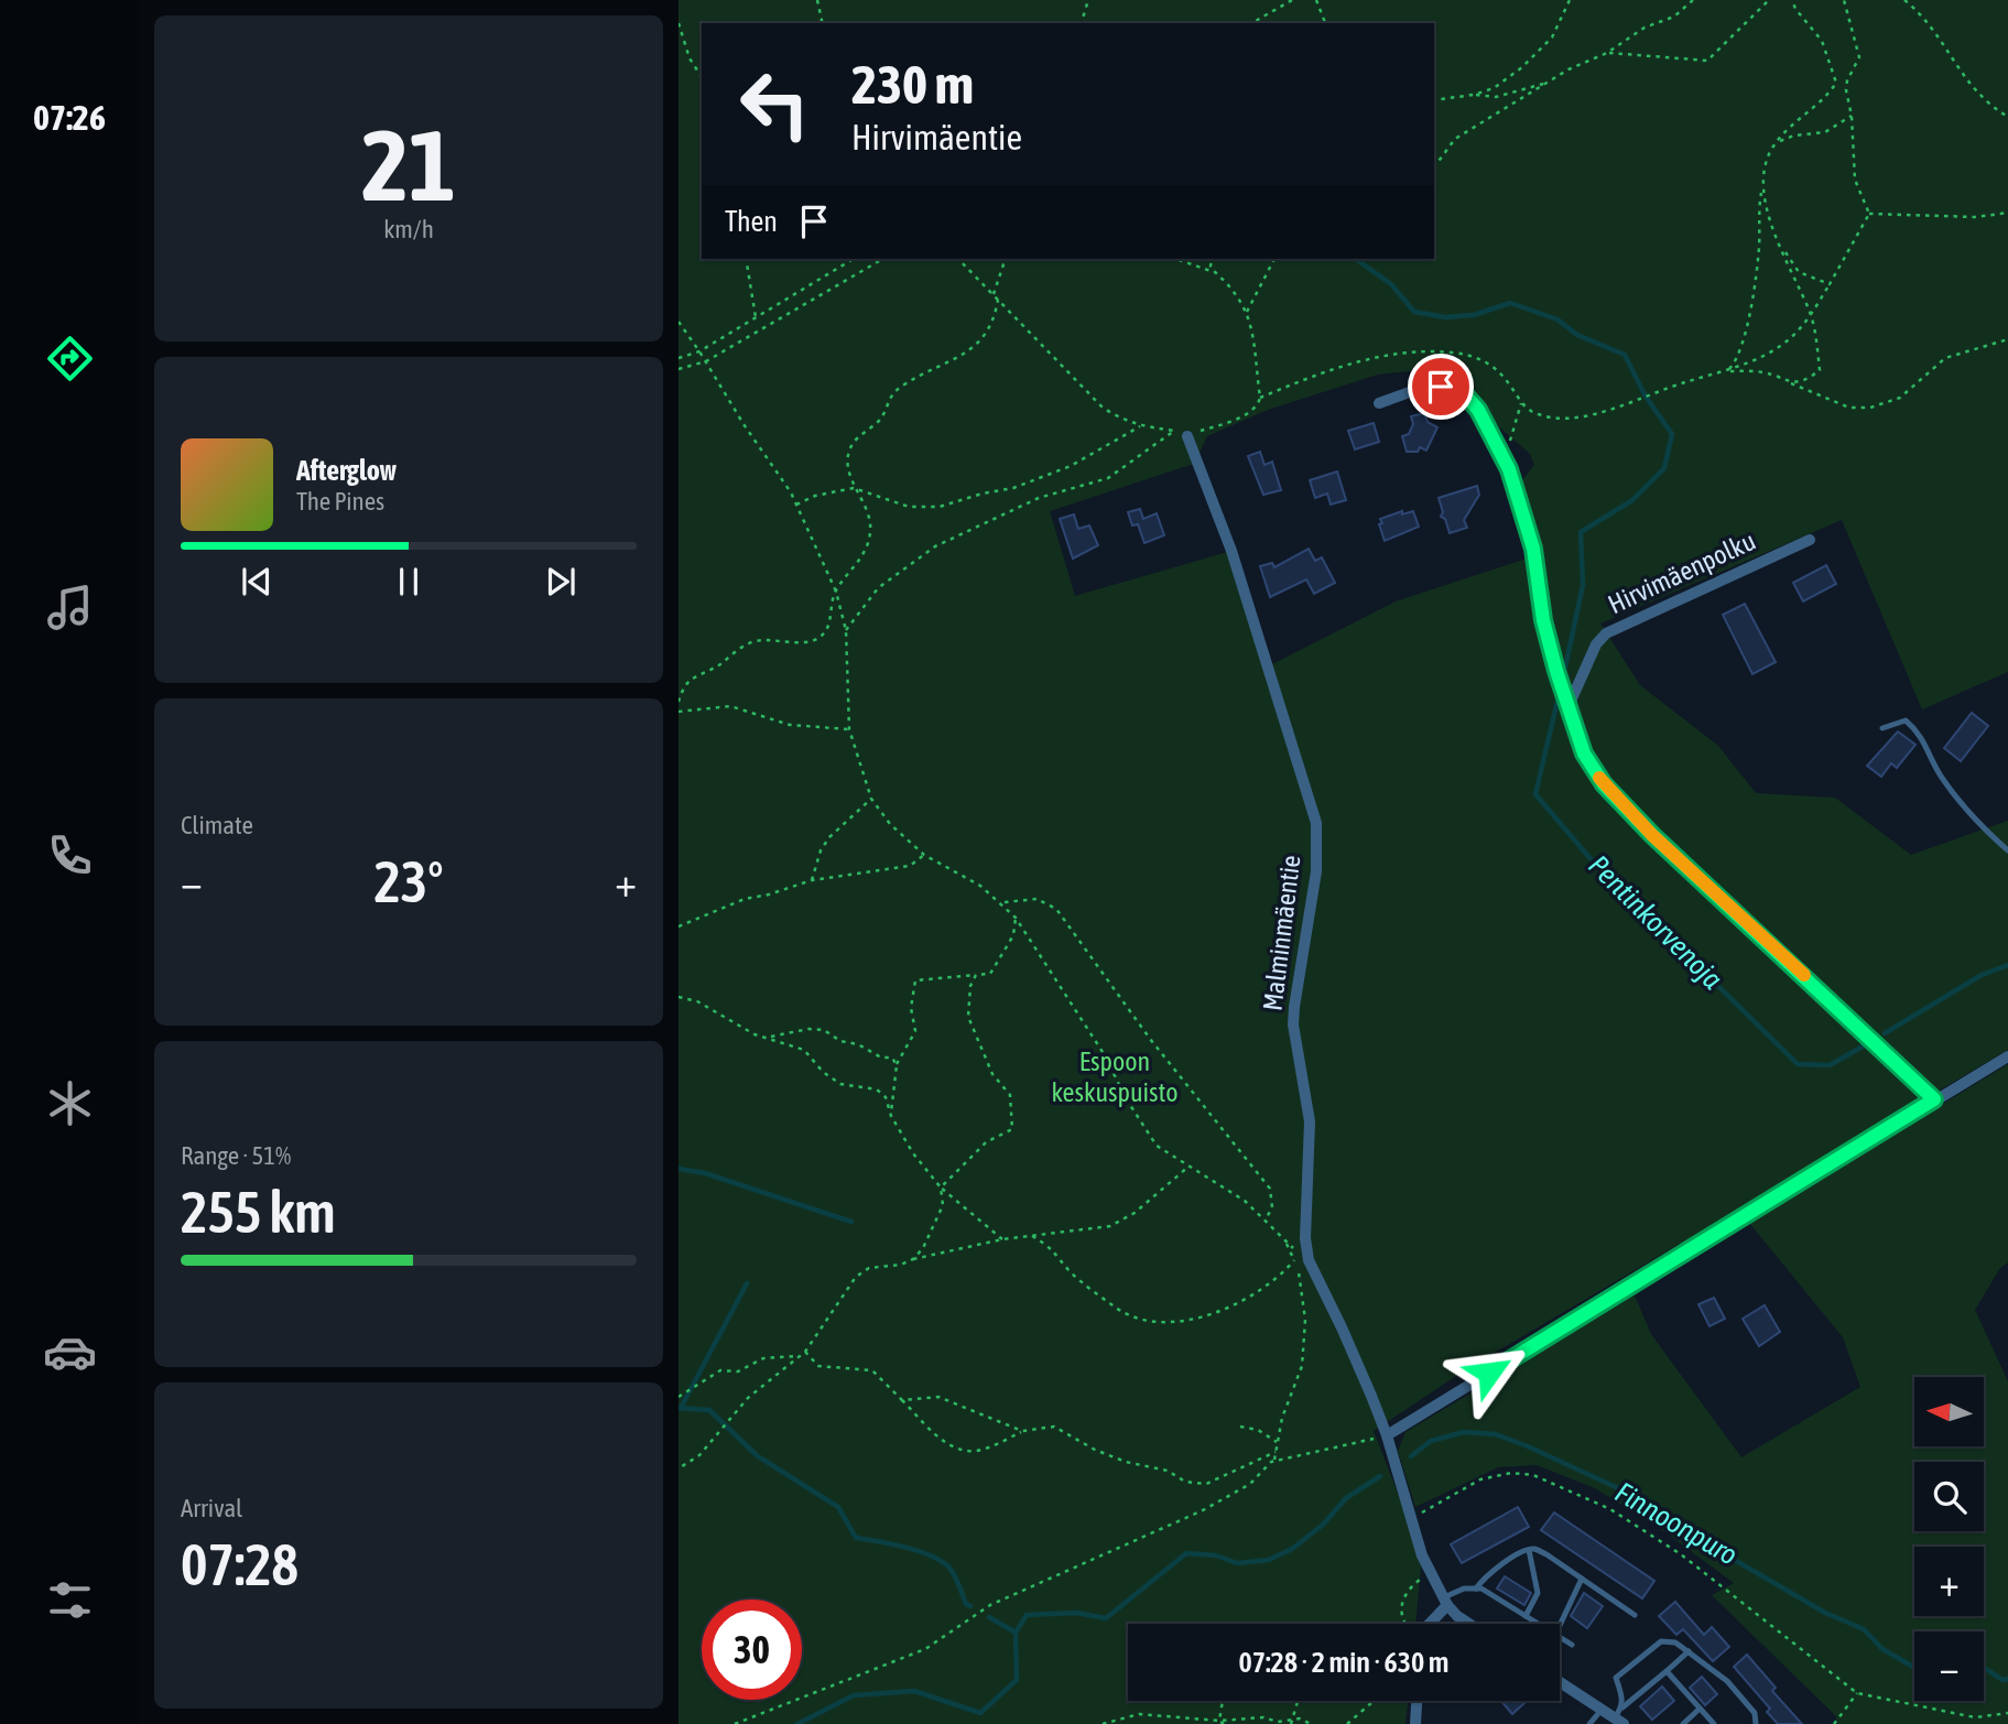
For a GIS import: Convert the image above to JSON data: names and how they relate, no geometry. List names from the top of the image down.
{
  "streets": {
    "street": ["Hirvimäenpolku", "Malminmäentie"]
  },
  "water": ["Pentinkorvenoja", "Finnoonpuro"],
  "parks": ["Espoon keskuspuisto"],
  "north": "left",
  "page": {
    "tabs": "07:26",
    "tile": [
      ["21", "km/h"],
      "Climate",
      ["Range · 51%", "255 km"],
      ["Arrival", "07:28"]
    ],
    "turn": ["230 m", "Hirvimäentie"],
    "then": "Then",
    "song": ["Afterglow", "The Pines"],
    "heat": ["−", "23°", "+"],
    "map_buttons": ["+", "−"],
    "limit": "30",
    "trip": "07:28 · 2 min · 630 m"
  }
}
